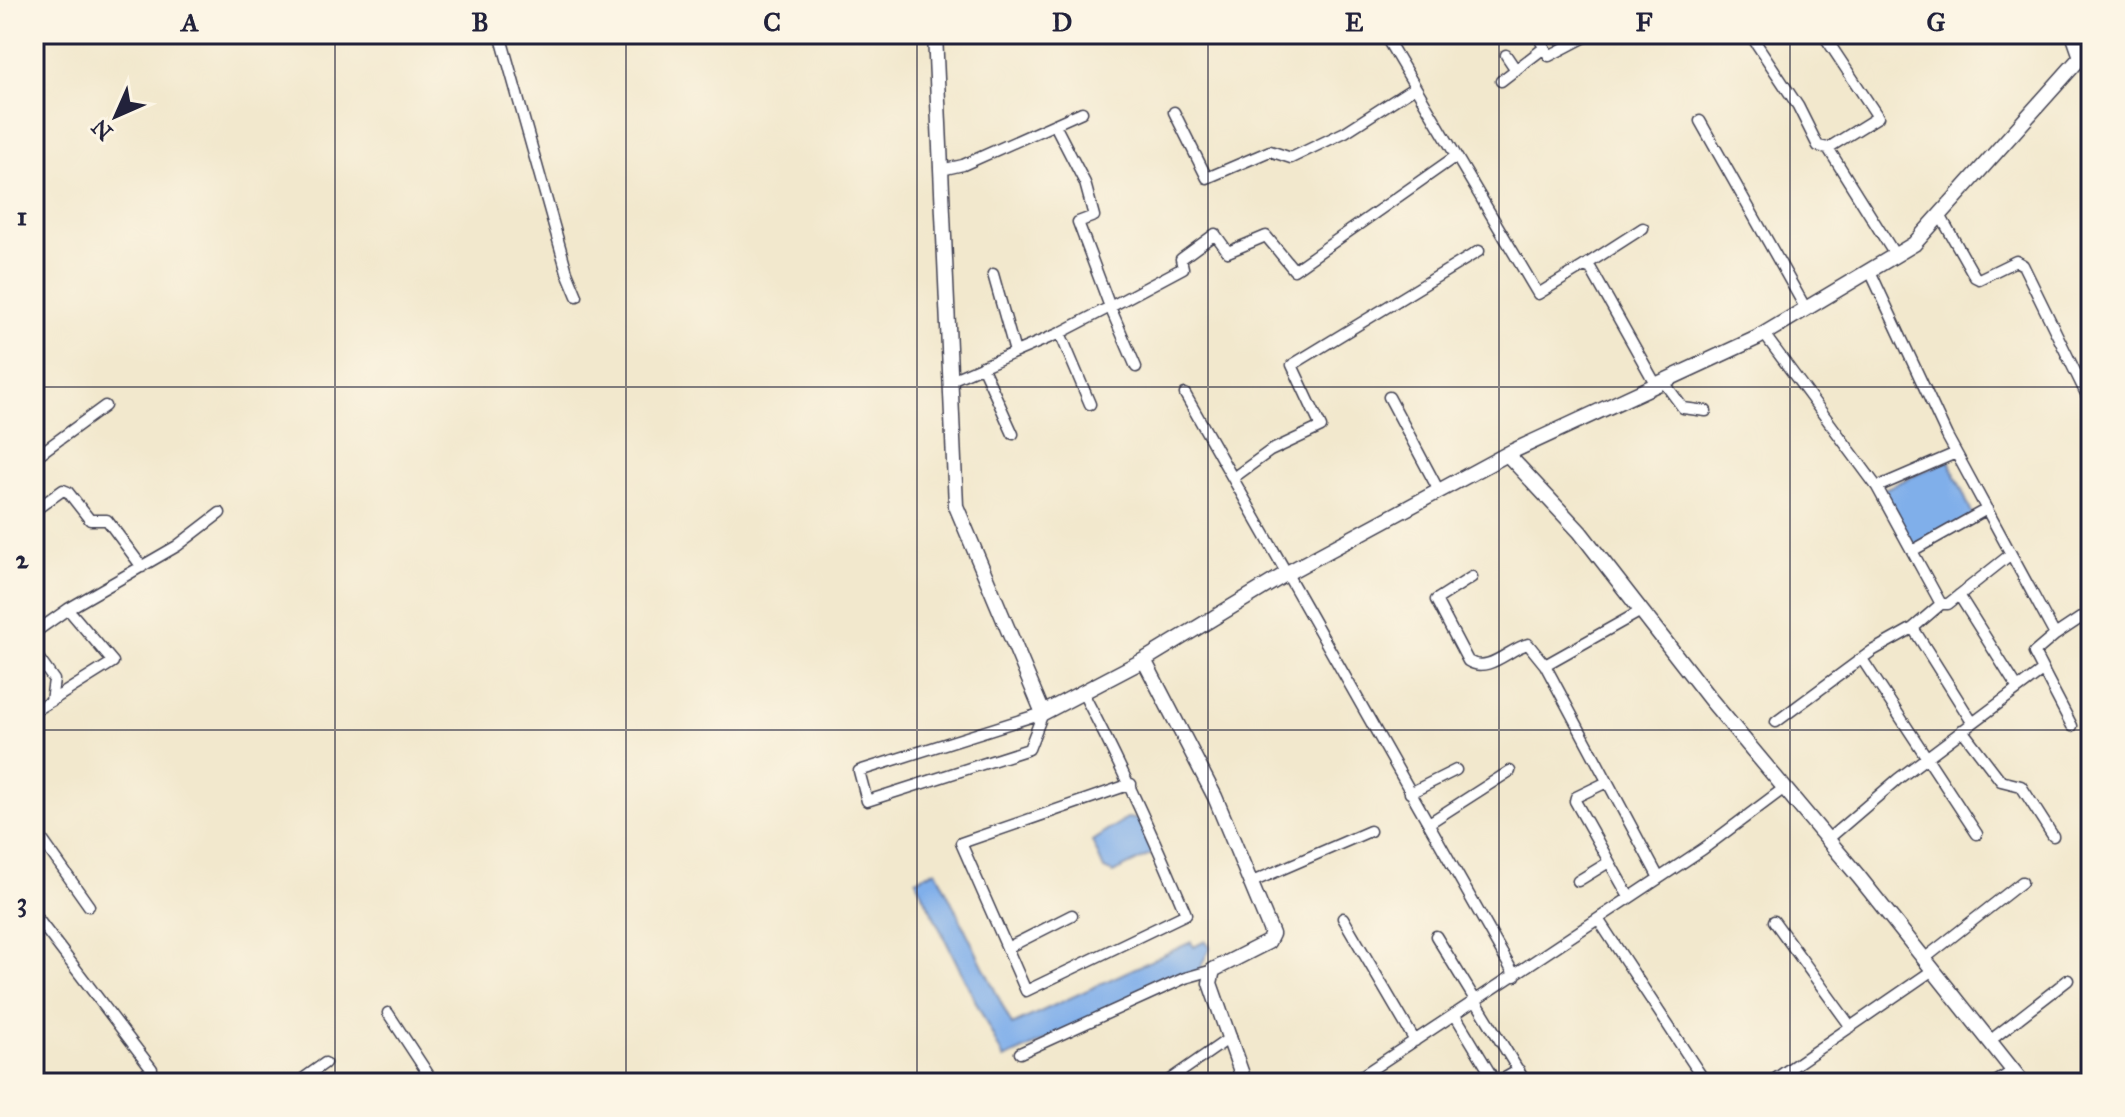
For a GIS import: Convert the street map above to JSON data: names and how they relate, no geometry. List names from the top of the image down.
{
  "north": "bottom left",
  "grid": {
    "columns": [
      "A",
      "B",
      "C",
      "D",
      "E",
      "F",
      "G"
    ],
    "rows": ["1", "2", "3"]
  }
}
